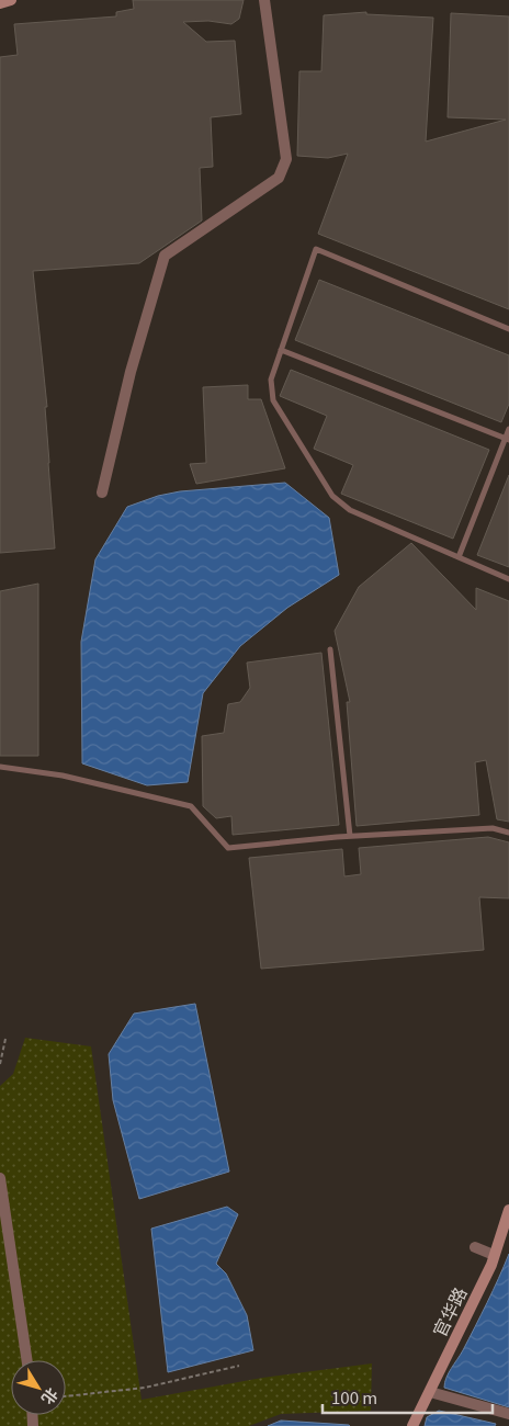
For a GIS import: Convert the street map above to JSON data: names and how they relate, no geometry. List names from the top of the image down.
{
  "streets": {
    "main road": ["官华路"]
  },
  "scale_bar": "100 m",
  "north": "bottom right"
}
